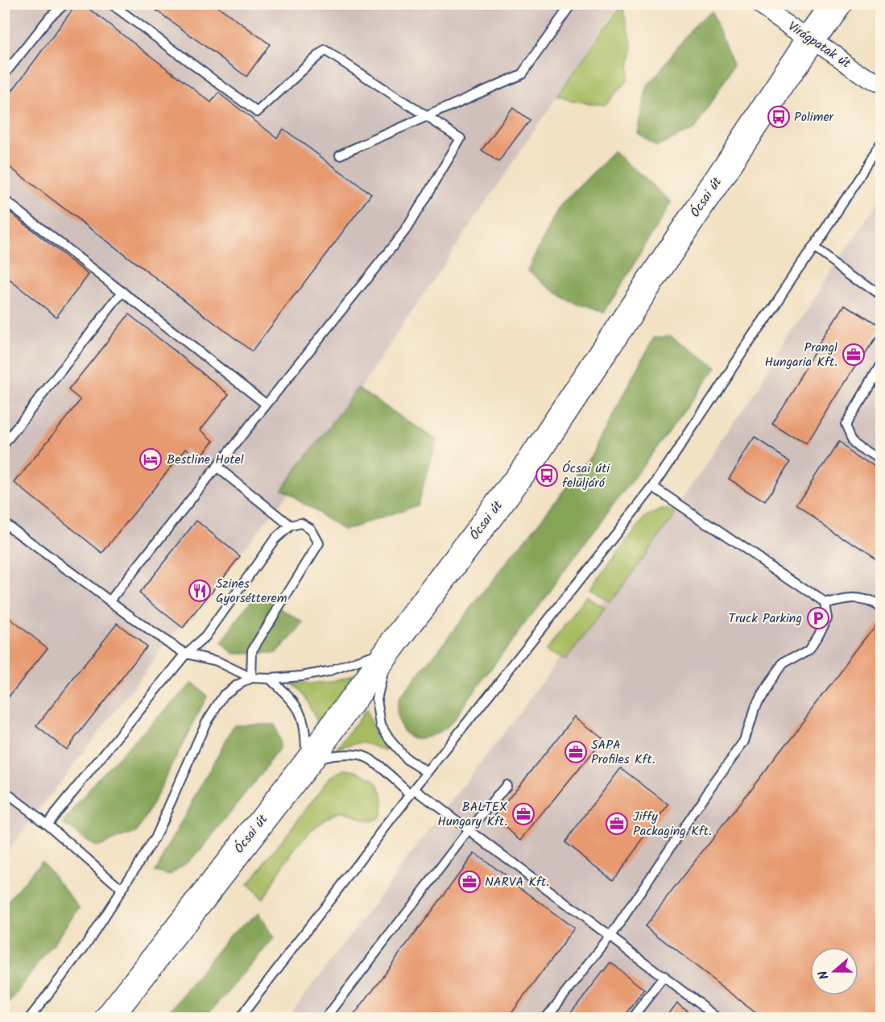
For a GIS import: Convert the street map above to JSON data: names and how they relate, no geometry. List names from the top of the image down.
{
  "streets": {
    "main road": ["Ócsai út"],
    "street": ["Virágpatak út"]
  },
  "crossings": [
    ["Virágpatak út", "Ócsai út"]
  ],
  "places": {
    "bus stop": ["Polimer", "Ócsai úti felüljáró"],
    "office": [
      "Prangl Hungaria Kft.",
      "SAPA Profiles Kft.",
      "BALTEX Hungary Kft.",
      "Jiffy Packaging Kft.",
      "NARVA Kft."
    ],
    "hotel": ["Bestline Hotel"],
    "restaurant": ["Szines Gyorsétterem"],
    "parking": ["Truck Parking"]
  },
  "north": "left"
}
